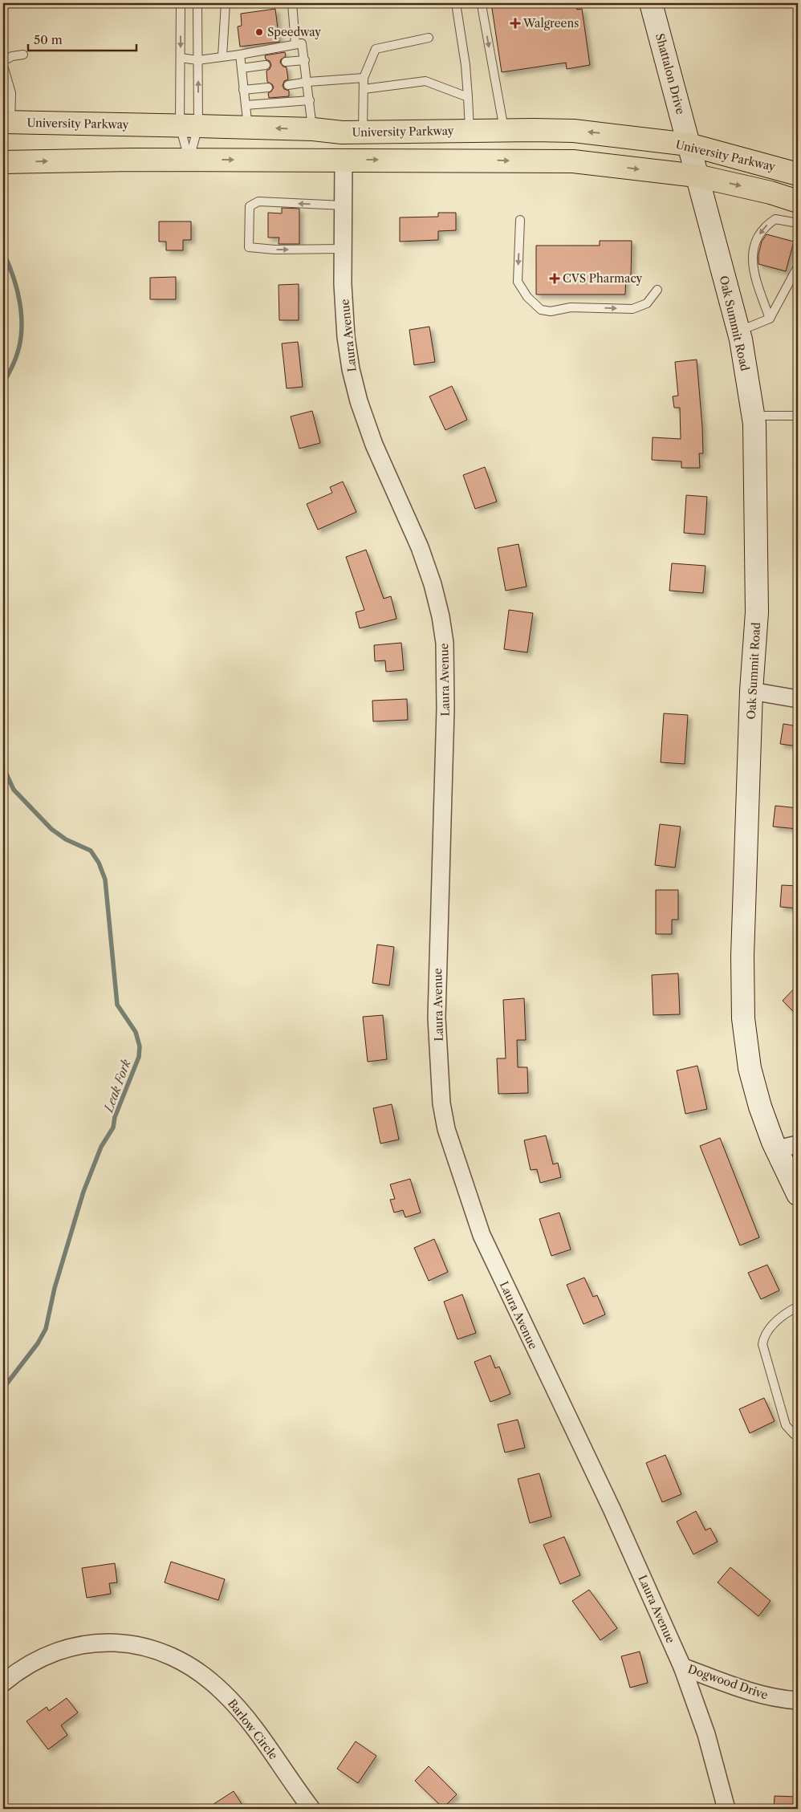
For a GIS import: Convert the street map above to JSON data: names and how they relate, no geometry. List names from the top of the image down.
{
  "streets": {
    "main road": ["Shattalon Drive", "University Parkway", "Oak Summit Road"],
    "street": ["Laura Avenue", "Dogwood Drive", "Barlow Circle"]
  },
  "crossings": [
    ["Shattalon Drive", "University Parkway"],
    ["Shattalon Drive", "Oak Summit Road"],
    ["University Parkway", "Oak Summit Road"],
    ["Laura Avenue", "Dogwood Drive"]
  ],
  "water": ["Leak Fork"],
  "places": {
    "health": ["Walgreens", "CVS Pharmacy"],
    "other": ["Speedway"]
  },
  "scale_bar": "50 m"
}
